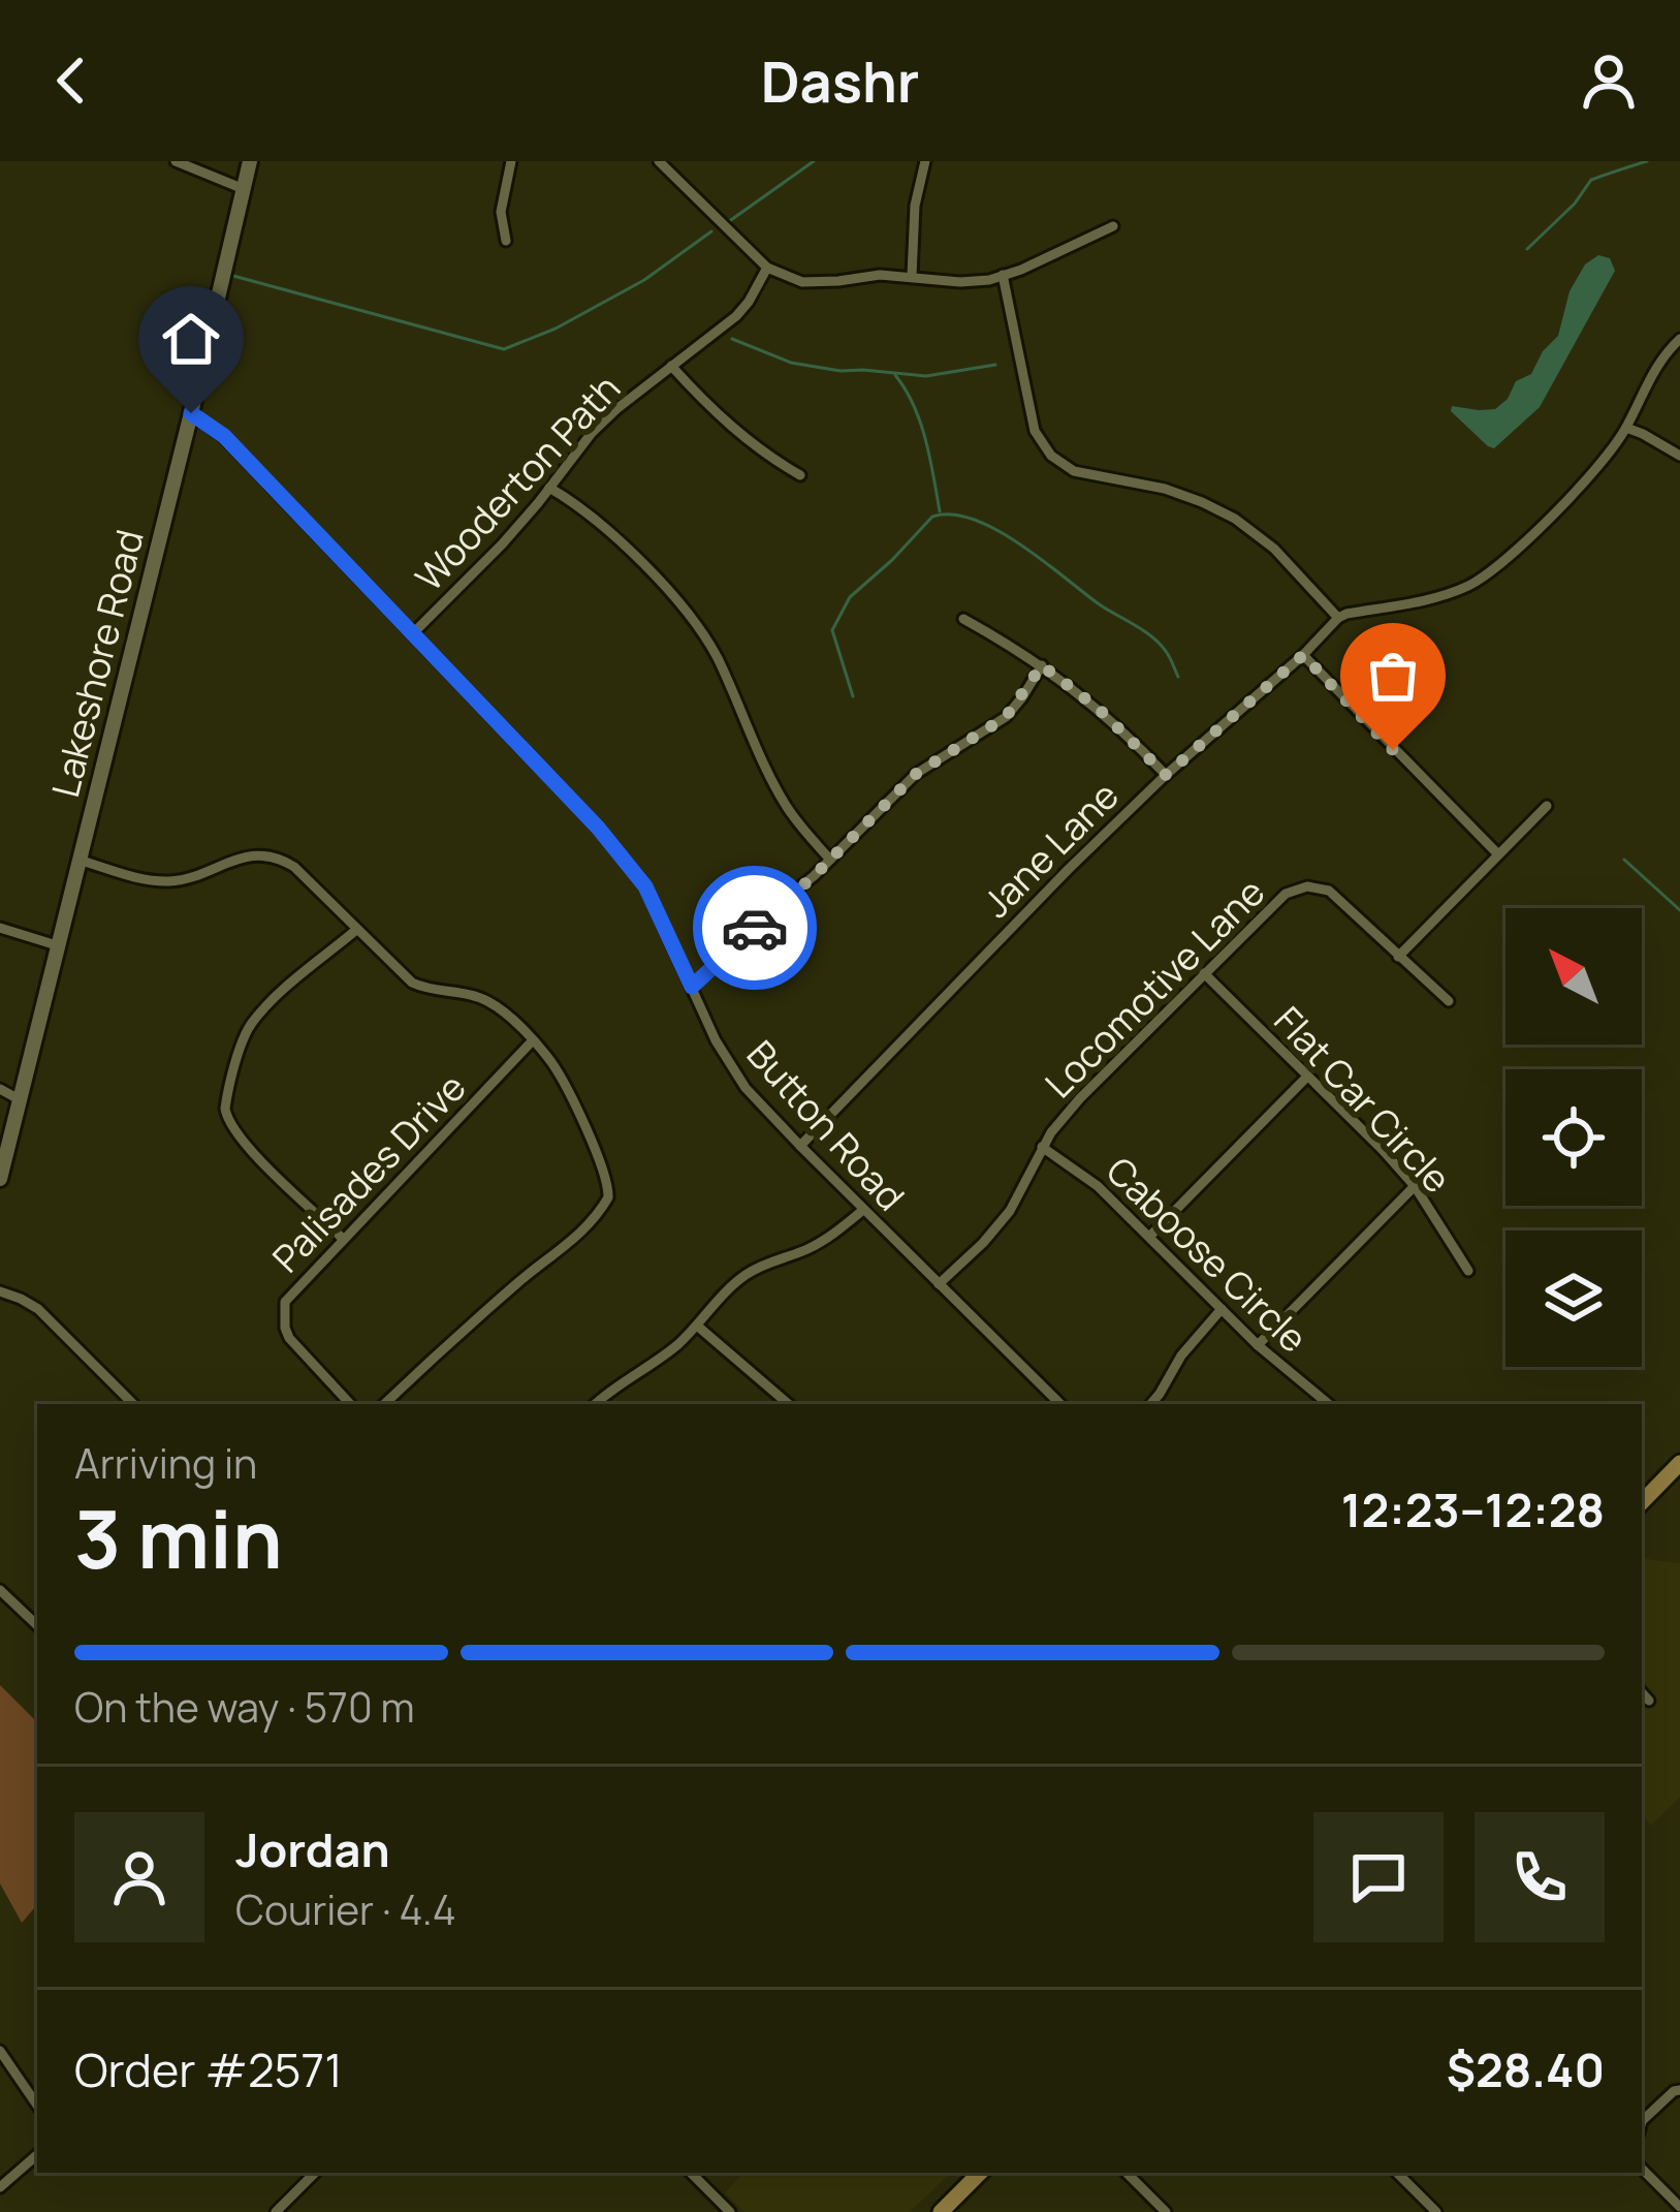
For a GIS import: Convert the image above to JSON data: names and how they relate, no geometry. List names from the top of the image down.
{
  "streets": {
    "street": [
      "Wooderton Path",
      "Lakeshore Road",
      "Jane Lane",
      "Locomotive Lane",
      "Flat Car Circle",
      "Button Road",
      "Palisades Drive",
      "Caboose Circle"
    ]
  },
  "crossings": [
    ["Wooderton Path", "Button Road"],
    ["Lakeshore Road", "Button Road"],
    ["Jane Lane", "Button Road"],
    ["Locomotive Lane", "Flat Car Circle"],
    ["Locomotive Lane", "Button Road"],
    ["Locomotive Lane", "Caboose Circle"]
  ],
  "north": "top left",
  "page": {
    "header": "Dashr",
    "heading": ["3 min", "Arriving in", "12:23–12:28"],
    "panel": [
      "Jordan",
      "Courier · 4.4",
      "Order #2571",
      "$28.40"
    ],
    "bar": "On the way · 570 m"
  }
}
